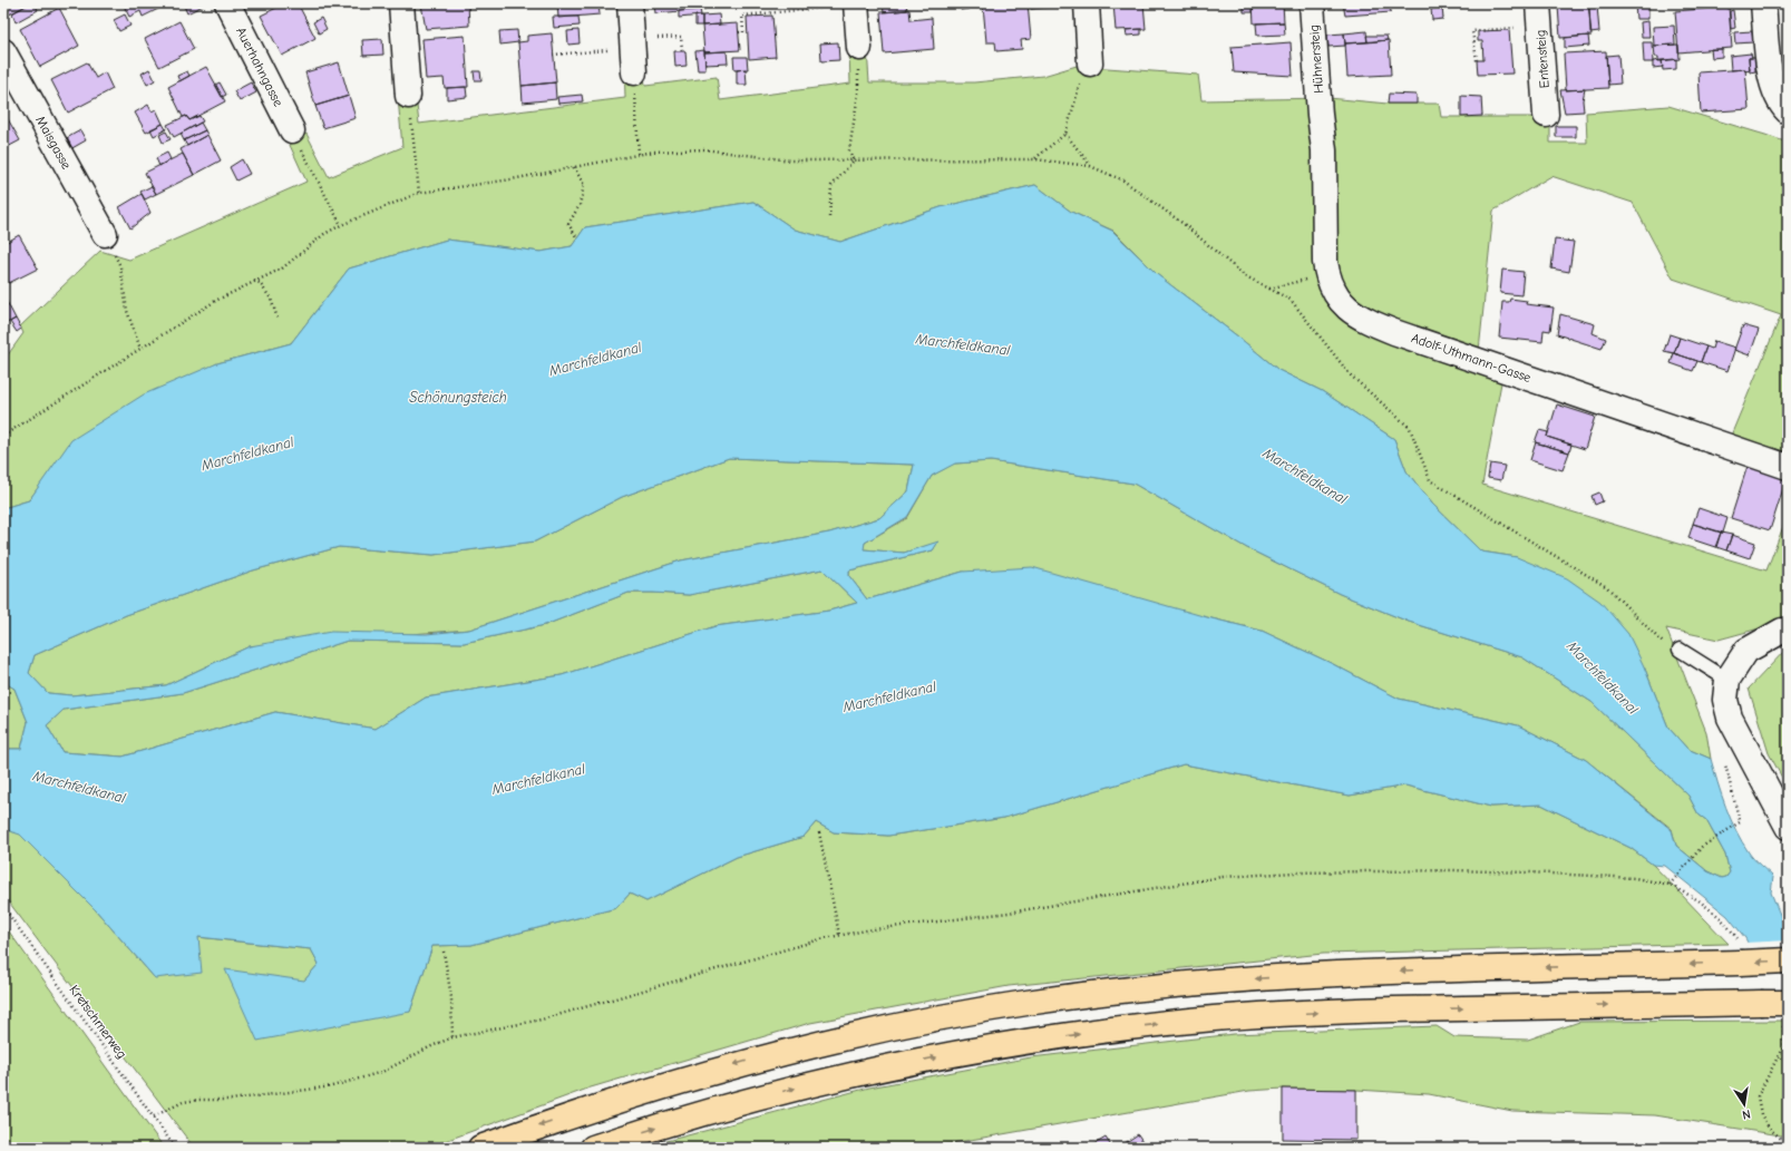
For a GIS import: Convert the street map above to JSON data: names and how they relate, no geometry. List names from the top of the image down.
{
  "streets": {
    "street": [
      "Hühnersteig",
      "Entensteig",
      "Auerhahngasse",
      "Maisgasse",
      "Adolf-Uthmann-Gasse"
    ],
    "path": ["Kretschmerweg"]
  },
  "crossings": [
    ["Hühnersteig", "Adolf-Uthmann-Gasse"]
  ],
  "water": ["Marchfeldkanal", "Schönungsteich"],
  "north": "bottom"
}
